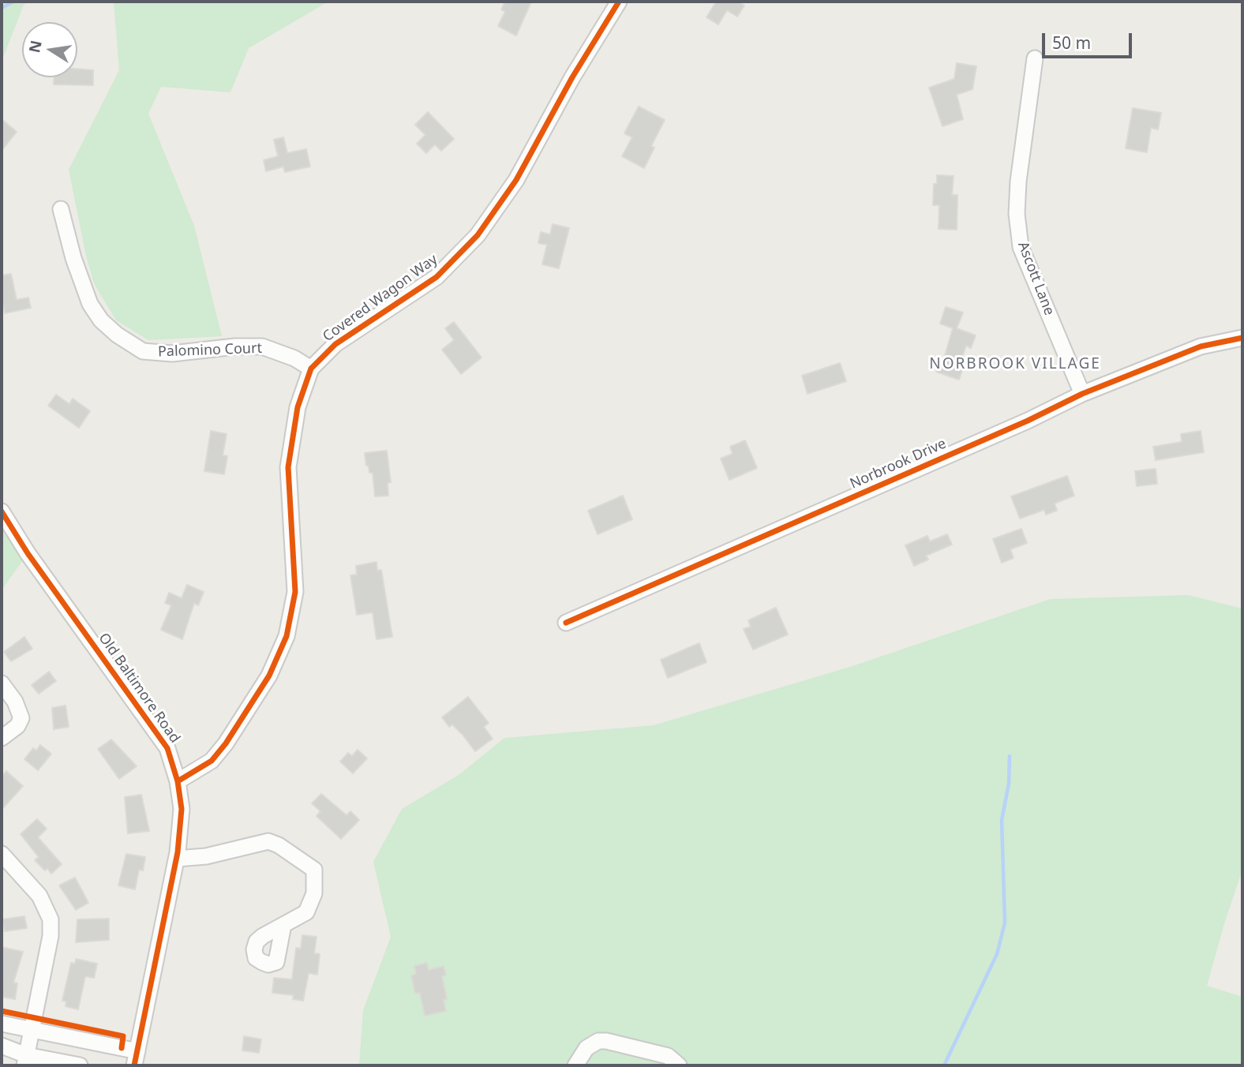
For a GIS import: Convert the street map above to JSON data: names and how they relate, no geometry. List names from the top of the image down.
{
  "streets": {
    "street": [
      "Ascott Lane",
      "Covered Wagon Way",
      "Palomino Court",
      "Norbrook Drive",
      "Old Baltimore Road"
    ]
  },
  "crossings": [
    ["Ascott Lane", "Norbrook Drive"],
    ["Covered Wagon Way", "Palomino Court"],
    ["Covered Wagon Way", "Old Baltimore Road"]
  ],
  "districts": ["NORBROOK VILLAGE"],
  "scale_bar": "50 m",
  "north": "left"
}
